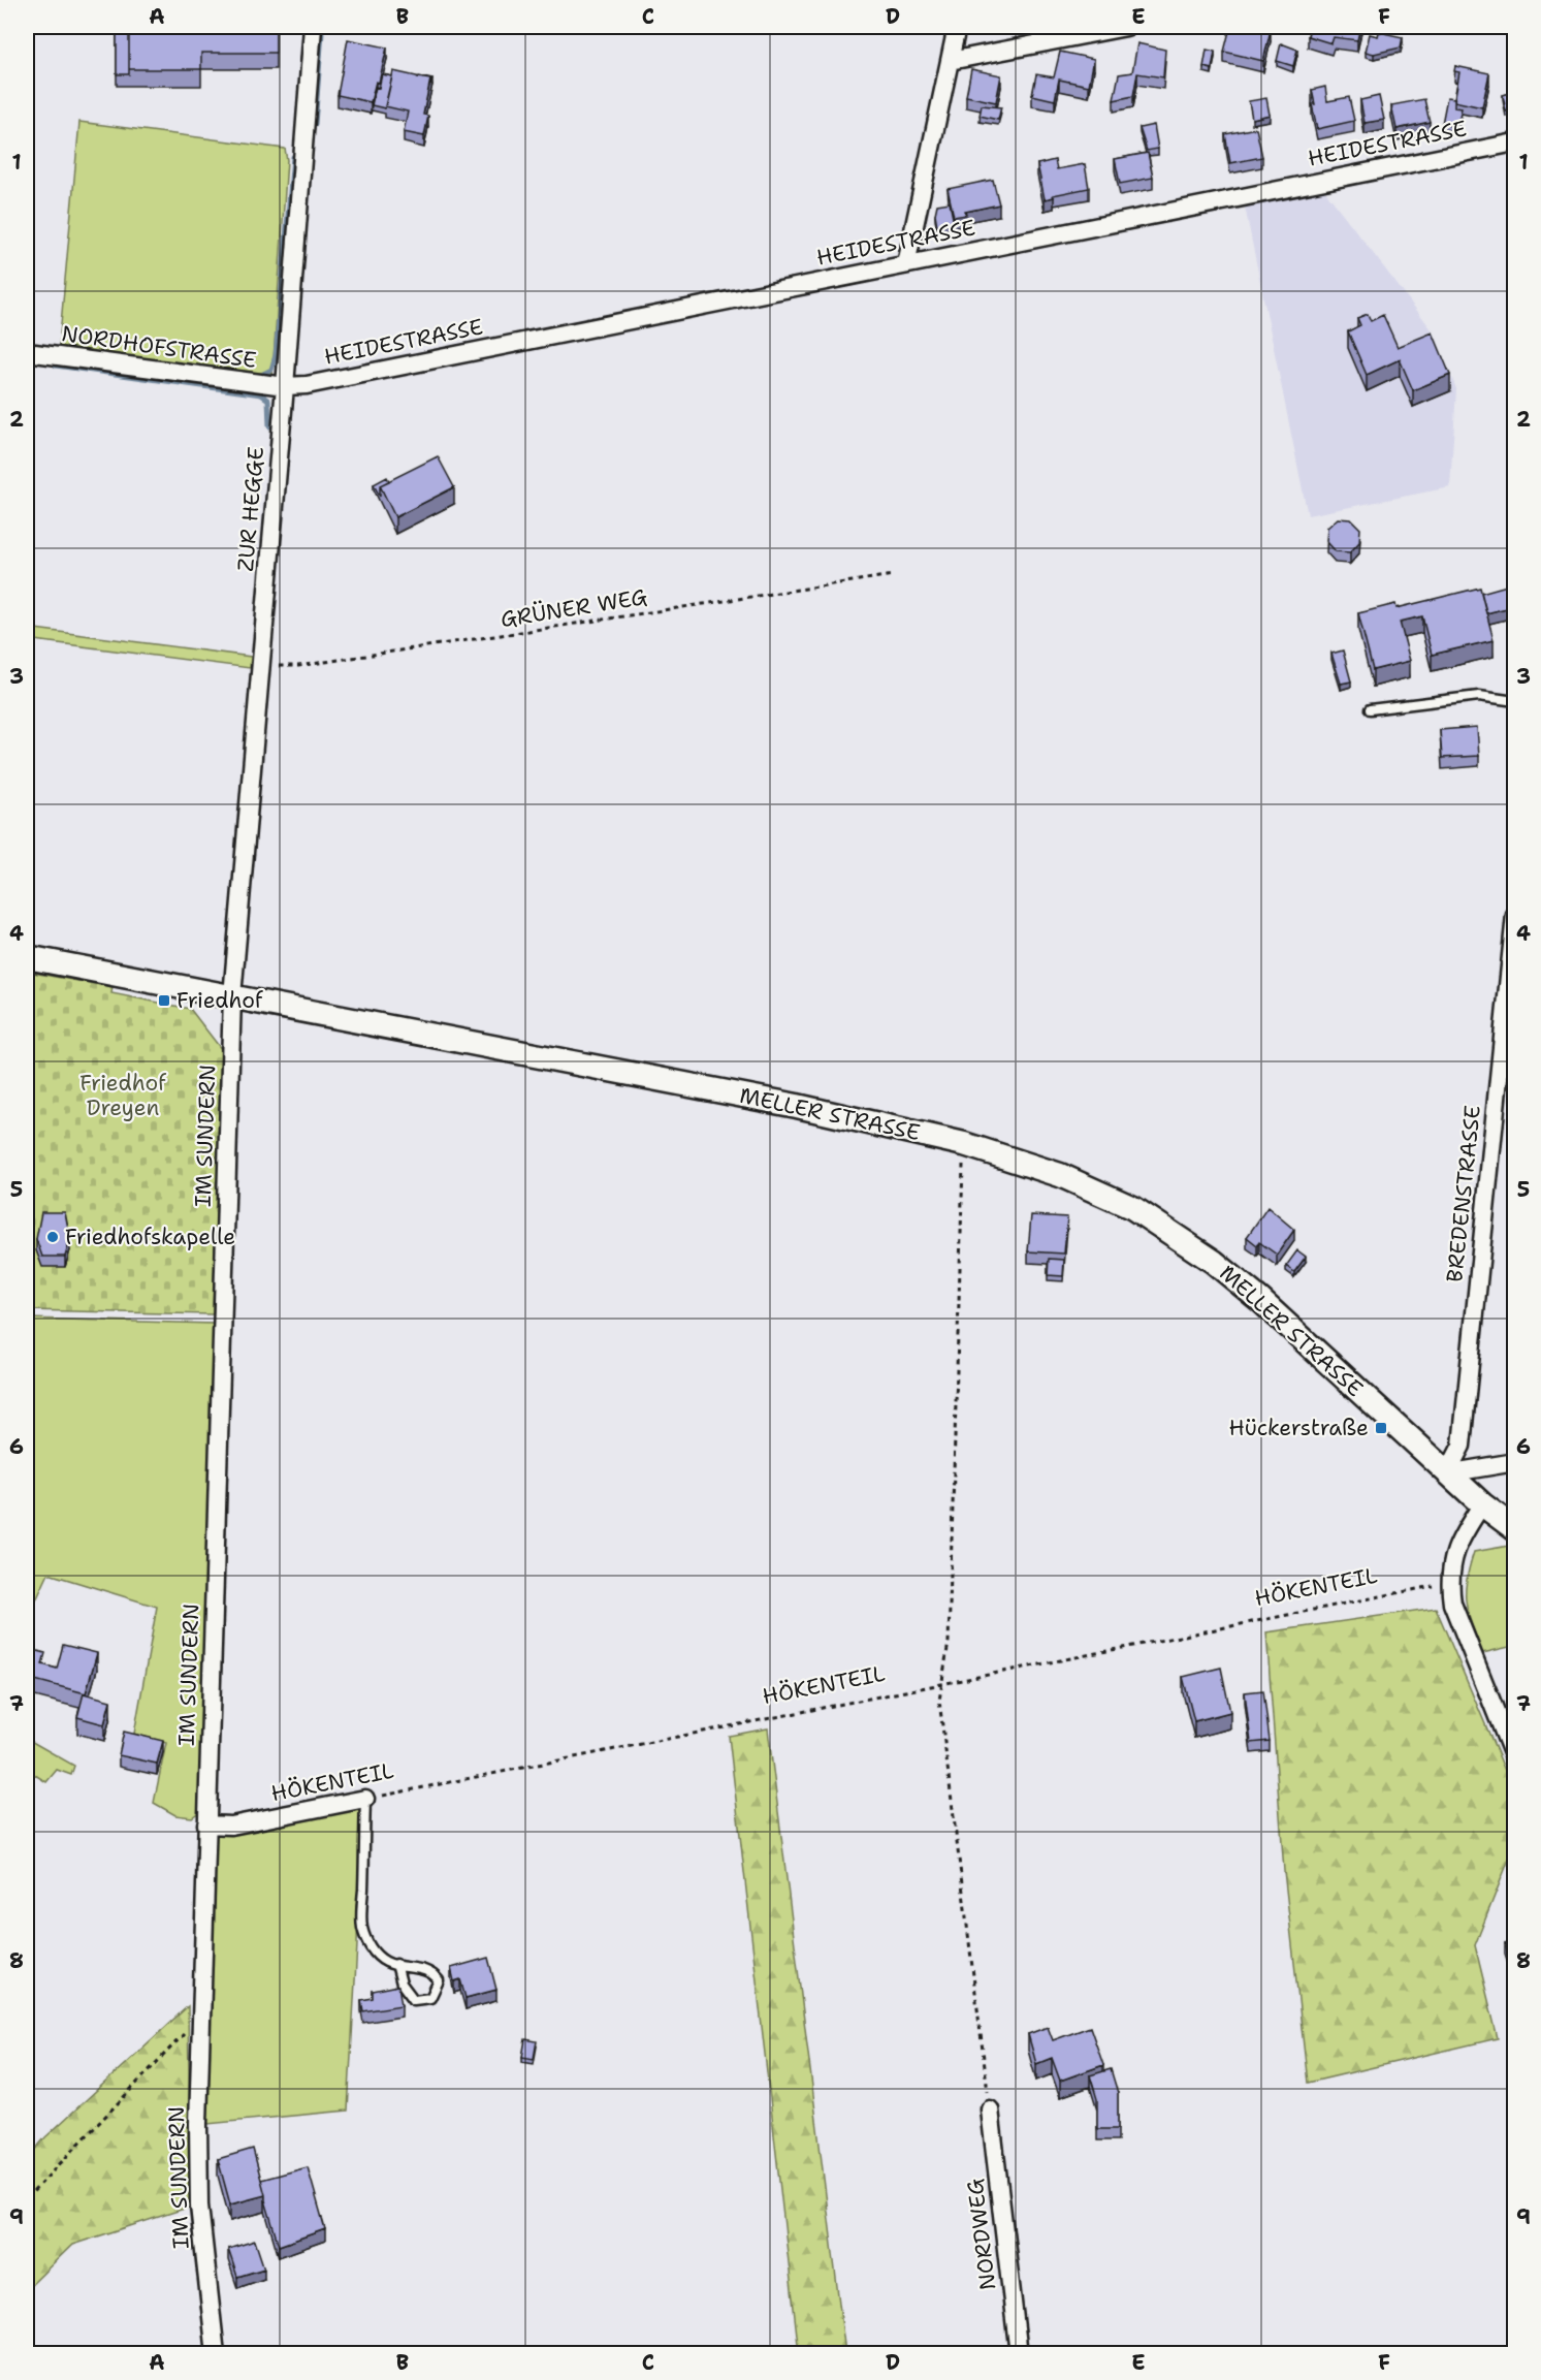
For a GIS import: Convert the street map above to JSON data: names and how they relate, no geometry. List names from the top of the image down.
{
  "streets": {
    "main road": ["MELLER STRASSE"],
    "street": [
      "HEIDESTRASSE",
      "NORDHOFSTRASSE",
      "ZUR HEGGE",
      "IM SUNDERN",
      "BREDENSTRASSE",
      "HÖKENTEIL",
      "NORDWEG"
    ],
    "path": ["GRÜNER WEG"]
  },
  "crossings": [
    ["HEIDESTRASSE", "NORDHOFSTRASSE"],
    ["HEIDESTRASSE", "ZUR HEGGE"],
    ["NORDHOFSTRASSE", "ZUR HEGGE"],
    ["ZUR HEGGE", "GRÜNER WEG"],
    ["ZUR HEGGE", "MELLER STRASSE"],
    ["ZUR HEGGE", "IM SUNDERN"],
    ["MELLER STRASSE", "IM SUNDERN"],
    ["MELLER STRASSE", "BREDENSTRASSE"],
    ["IM SUNDERN", "HÖKENTEIL"]
  ],
  "parks": ["Friedhof Dreyen"],
  "places": {
    "transit": ["Friedhof", "Hückerstraße"],
    "other": ["Friedhofskapelle"]
  },
  "grid": {
    "columns": [
      "A",
      "B",
      "C",
      "D",
      "E",
      "F"
    ],
    "rows": [
      "1",
      "2",
      "3",
      "4",
      "5",
      "6",
      "7",
      "8",
      "9"
    ]
  }
}
